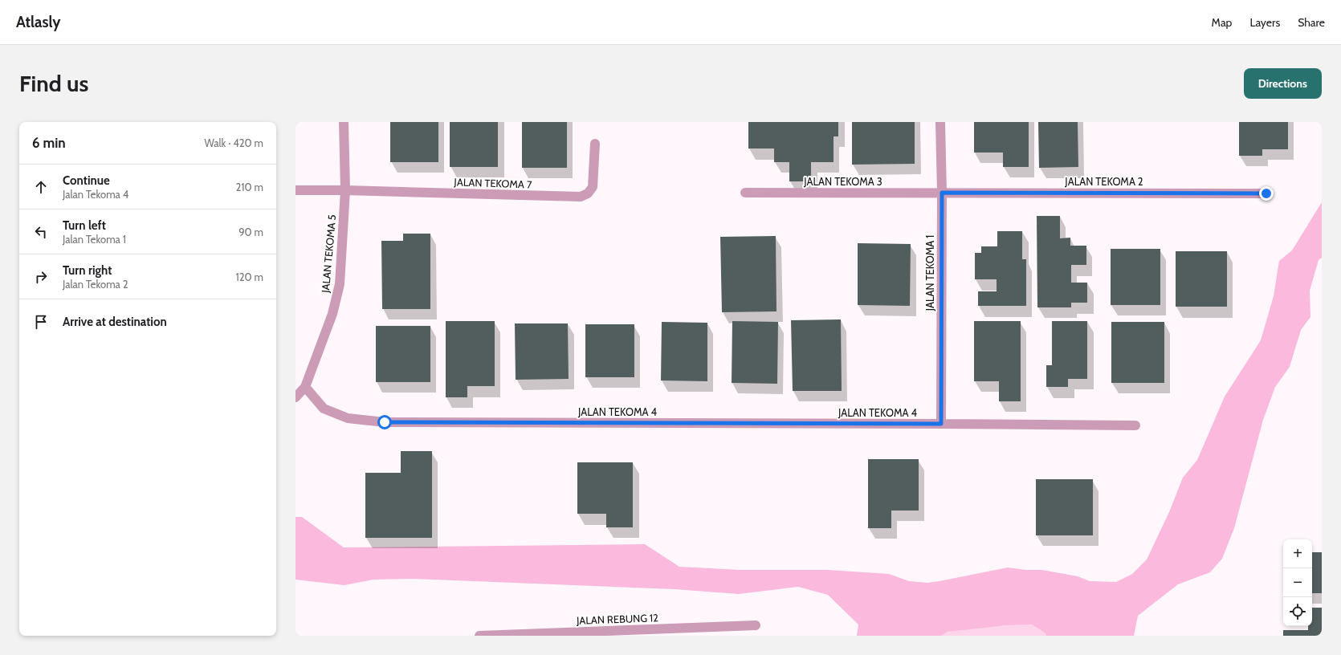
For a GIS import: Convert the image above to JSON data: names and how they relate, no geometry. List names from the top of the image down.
{
  "streets": {
    "street": [
      "JALAN TEKOMA 3",
      "JALAN TEKOMA 2",
      "JALAN TEKOMA 7",
      "JALAN TEKOMA 5",
      "JALAN TEKOMA 1",
      "JALAN TEKOMA 4",
      "JALAN REBUNG 12"
    ]
  },
  "crossings": [
    ["JALAN TEKOMA 3", "JALAN TEKOMA 2"],
    ["JALAN TEKOMA 3", "JALAN TEKOMA 1"],
    ["JALAN TEKOMA 2", "JALAN TEKOMA 1"],
    ["JALAN TEKOMA 7", "JALAN TEKOMA 5"],
    ["JALAN TEKOMA 5", "JALAN TEKOMA 4"],
    ["JALAN TEKOMA 1", "JALAN TEKOMA 4"]
  ],
  "page": {
    "header": "Atlasly",
    "nav": ["Map", "Layers", "Share"],
    "buttons": "Directions",
    "title": "Find us",
    "heading": ["6 min", "Walk · 420 m"],
    "list": [
      ["Continue", "Jalan Tekoma 4", "210 m"],
      ["Turn left", "Jalan Tekoma 1", "90 m"],
      ["Turn right", "Jalan Tekoma 2", "120 m"],
      "Arrive at destination"
    ],
    "map_buttons": ["+", "−"]
  }
}
